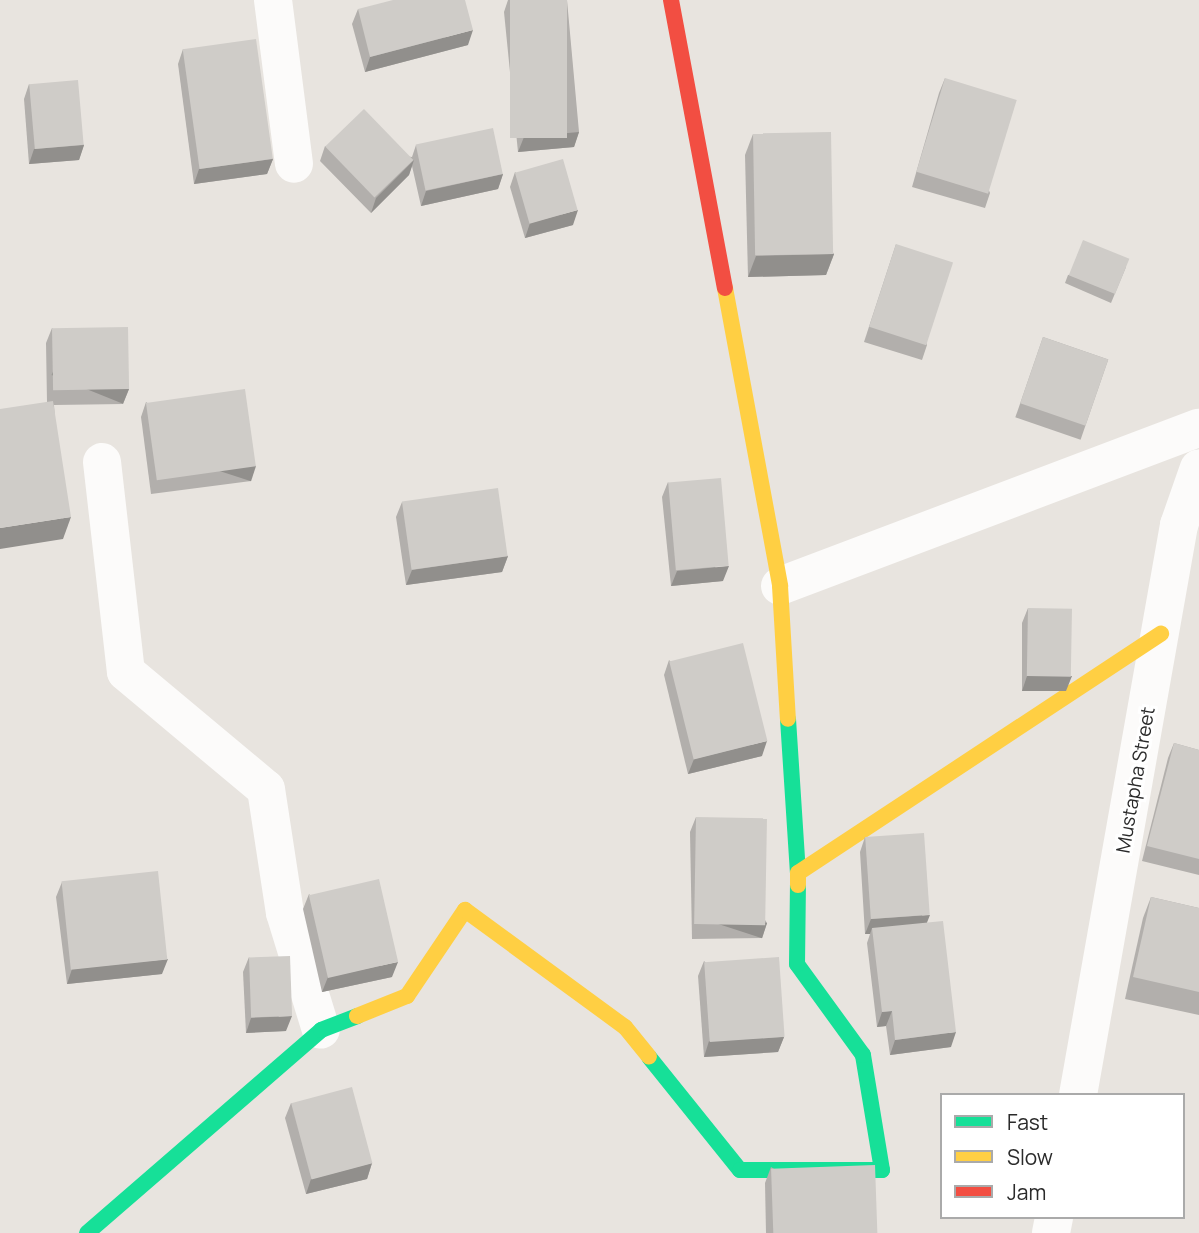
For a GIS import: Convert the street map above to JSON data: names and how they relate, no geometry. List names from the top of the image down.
{
  "streets": {
    "street": ["Mustapha Street"]
  },
  "legend": ["Fast", "Slow", "Jam"]
}
